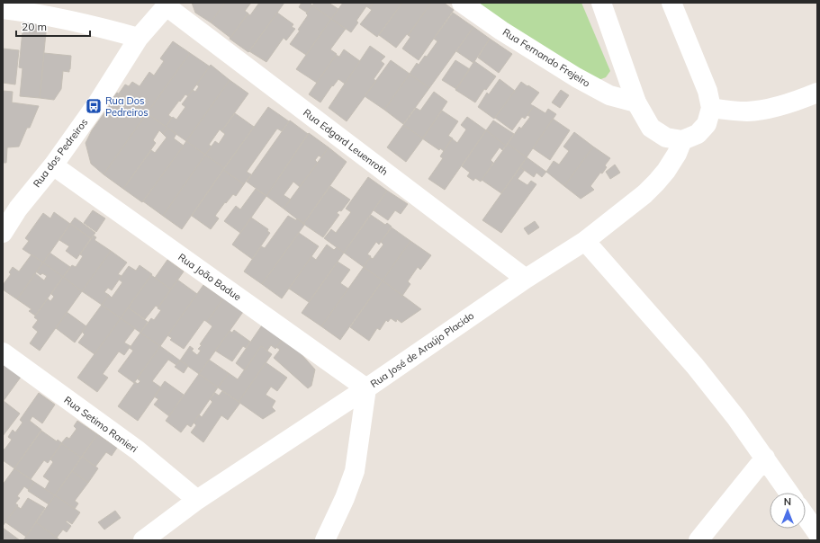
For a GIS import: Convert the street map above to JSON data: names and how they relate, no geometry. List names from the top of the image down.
{
  "streets": {
    "street": [
      "Rua Fernando Frejeiro",
      "Rua Edgard Leuenroth",
      "Rua dos Pedreiros",
      "Rua João Badue",
      "Rua José de Araújo Placido",
      "Rua Setimo Ranieri"
    ]
  },
  "crossings": [
    ["Rua Edgard Leuenroth", "Rua dos Pedreiros"],
    ["Rua Edgard Leuenroth", "Rua José de Araújo Placido"],
    ["Rua dos Pedreiros", "Rua João Badue"],
    ["Rua João Badue", "Rua José de Araújo Placido"],
    ["Rua José de Araújo Placido", "Rua Setimo Ranieri"]
  ],
  "places": {
    "bus stop": ["Rua Dos Pedreiros"]
  },
  "scale_bar": "20 m",
  "north": "top"
}
